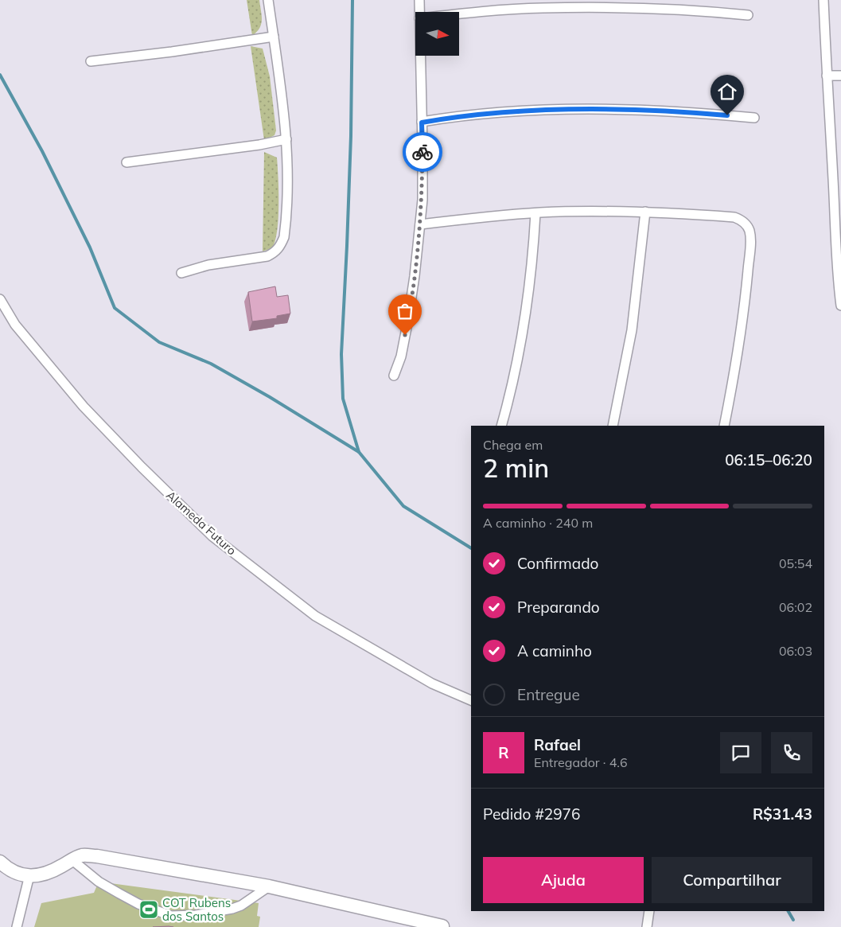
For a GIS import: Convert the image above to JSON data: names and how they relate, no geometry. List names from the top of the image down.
{
  "streets": {
    "street": ["Alameda Futuro"]
  },
  "places": {
    "sports": ["COT Rubens dos Santos"]
  },
  "north": "right",
  "page": {
    "heading": ["2 min", "Chega em", "06:15–06:20"],
    "panel": [
      "Rafael",
      "Entregador · 4.6",
      "Pedido #2976",
      "R$31.43"
    ],
    "bar": "A caminho · 240 m",
    "list": [
      ["Confirmado", "05:54"],
      ["Preparando", "06:02"],
      ["A caminho", "06:03"],
      "Entregue"
    ],
    "round": "R",
    "buttons": ["Ajuda", "Compartilhar"]
  }
}
